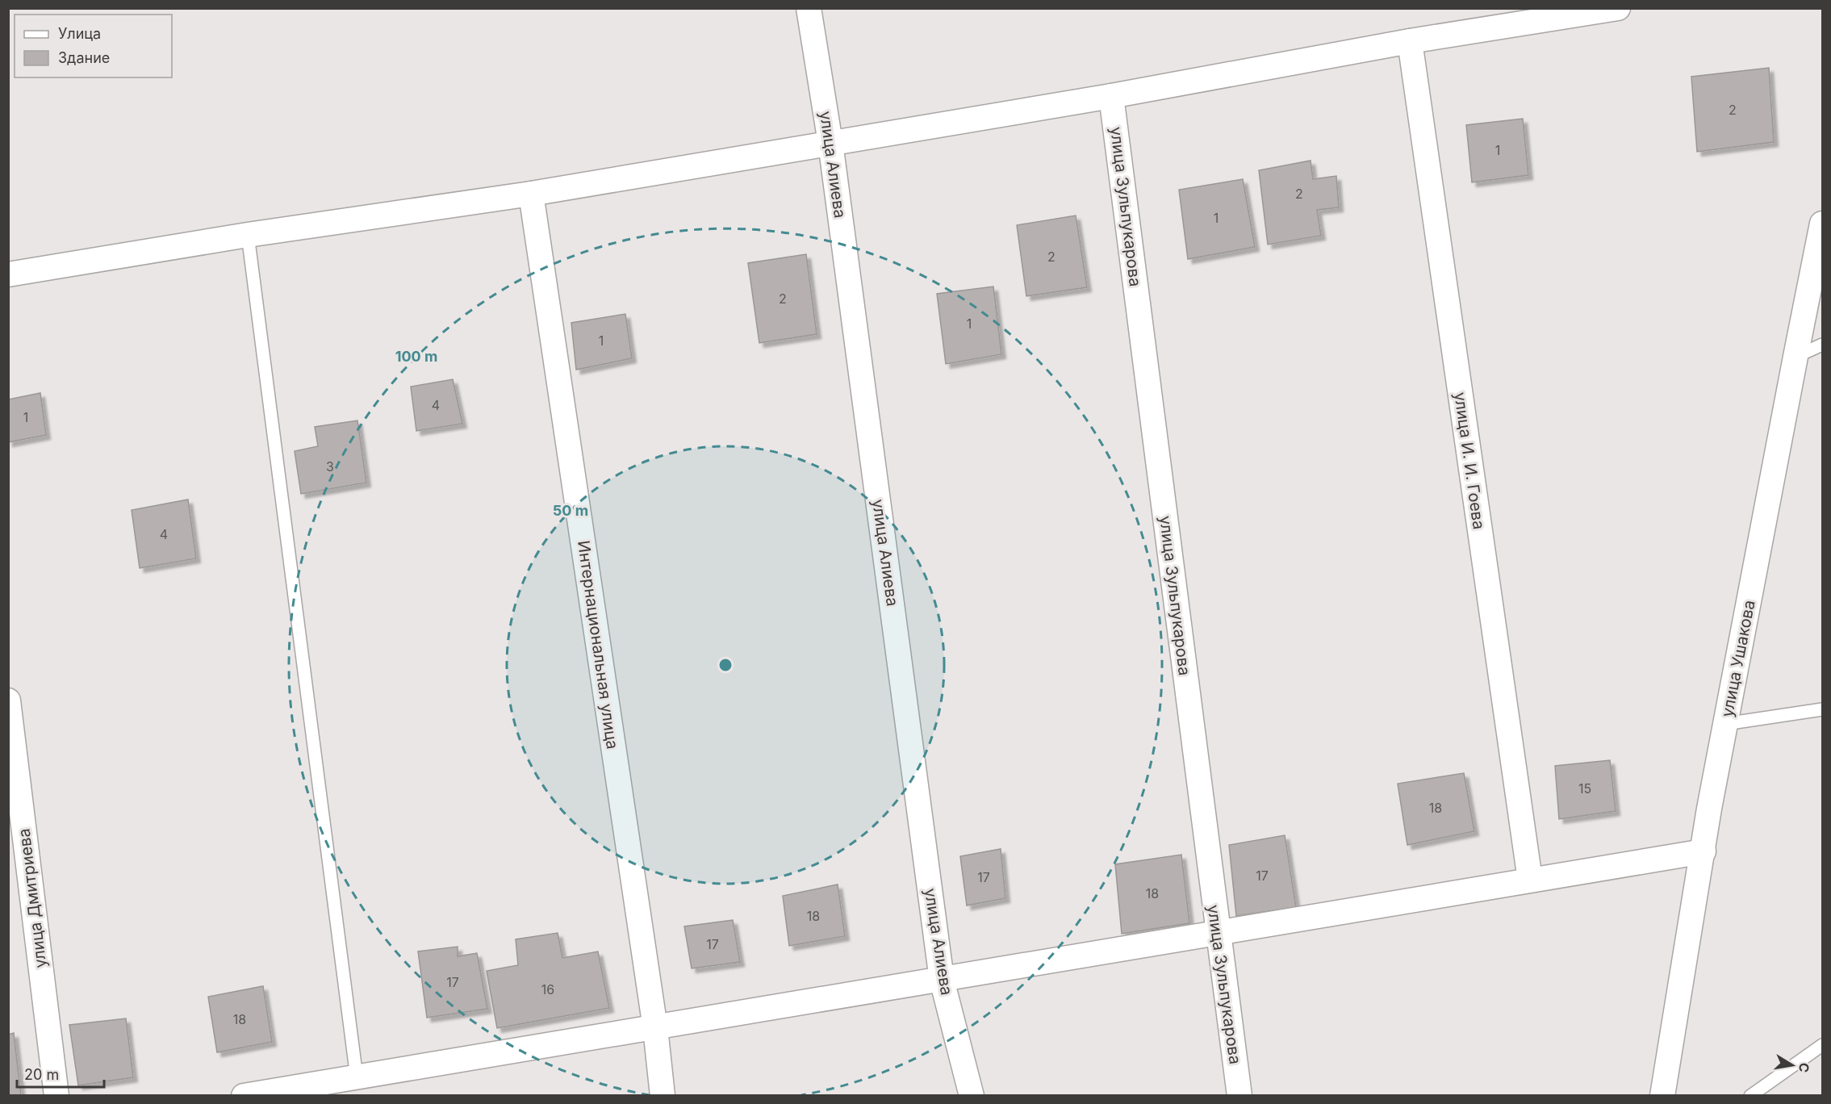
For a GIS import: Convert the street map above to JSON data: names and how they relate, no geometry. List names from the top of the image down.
{
  "streets": {
    "street": [
      "улица Алиева",
      "улица Зульпукарова",
      "улица И. И. Гоева",
      "Интернациональная улица",
      "улица Ушакова",
      "улица Дмитриева"
    ]
  },
  "house_numbers": [
    "2",
    "1",
    "2",
    "1",
    "2",
    "2",
    "1",
    "1",
    "4",
    "1",
    "3",
    "4",
    "15",
    "18",
    "17",
    "17",
    "18",
    "18",
    "17",
    "17",
    "16",
    "18"
  ],
  "legend": ["Улица", "Здание"],
  "scale_bar": "20 m",
  "north": "right",
  "rings": ["100 m", "50 m"]
}
